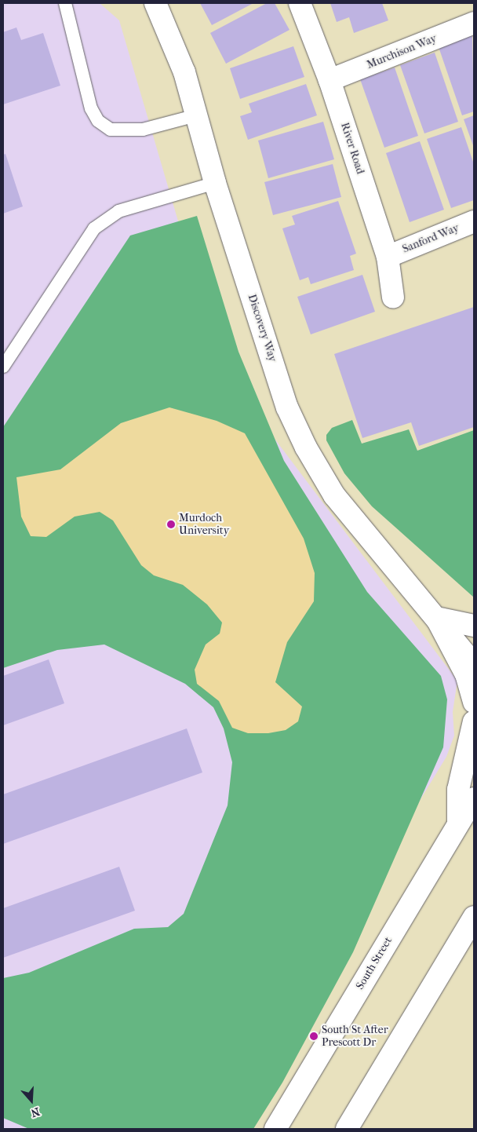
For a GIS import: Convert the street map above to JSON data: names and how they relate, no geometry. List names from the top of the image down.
{
  "streets": {
    "main road": [
      "Murchison Way",
      "River Road",
      "Sanford Way",
      "Discovery Way",
      "South Street"
    ]
  },
  "crossings": [
    ["Murchison Way", "River Road"],
    ["River Road", "Sanford Way"]
  ],
  "places": ["Murdoch University", "South St After Prescott Dr"],
  "north": "bottom"
}
